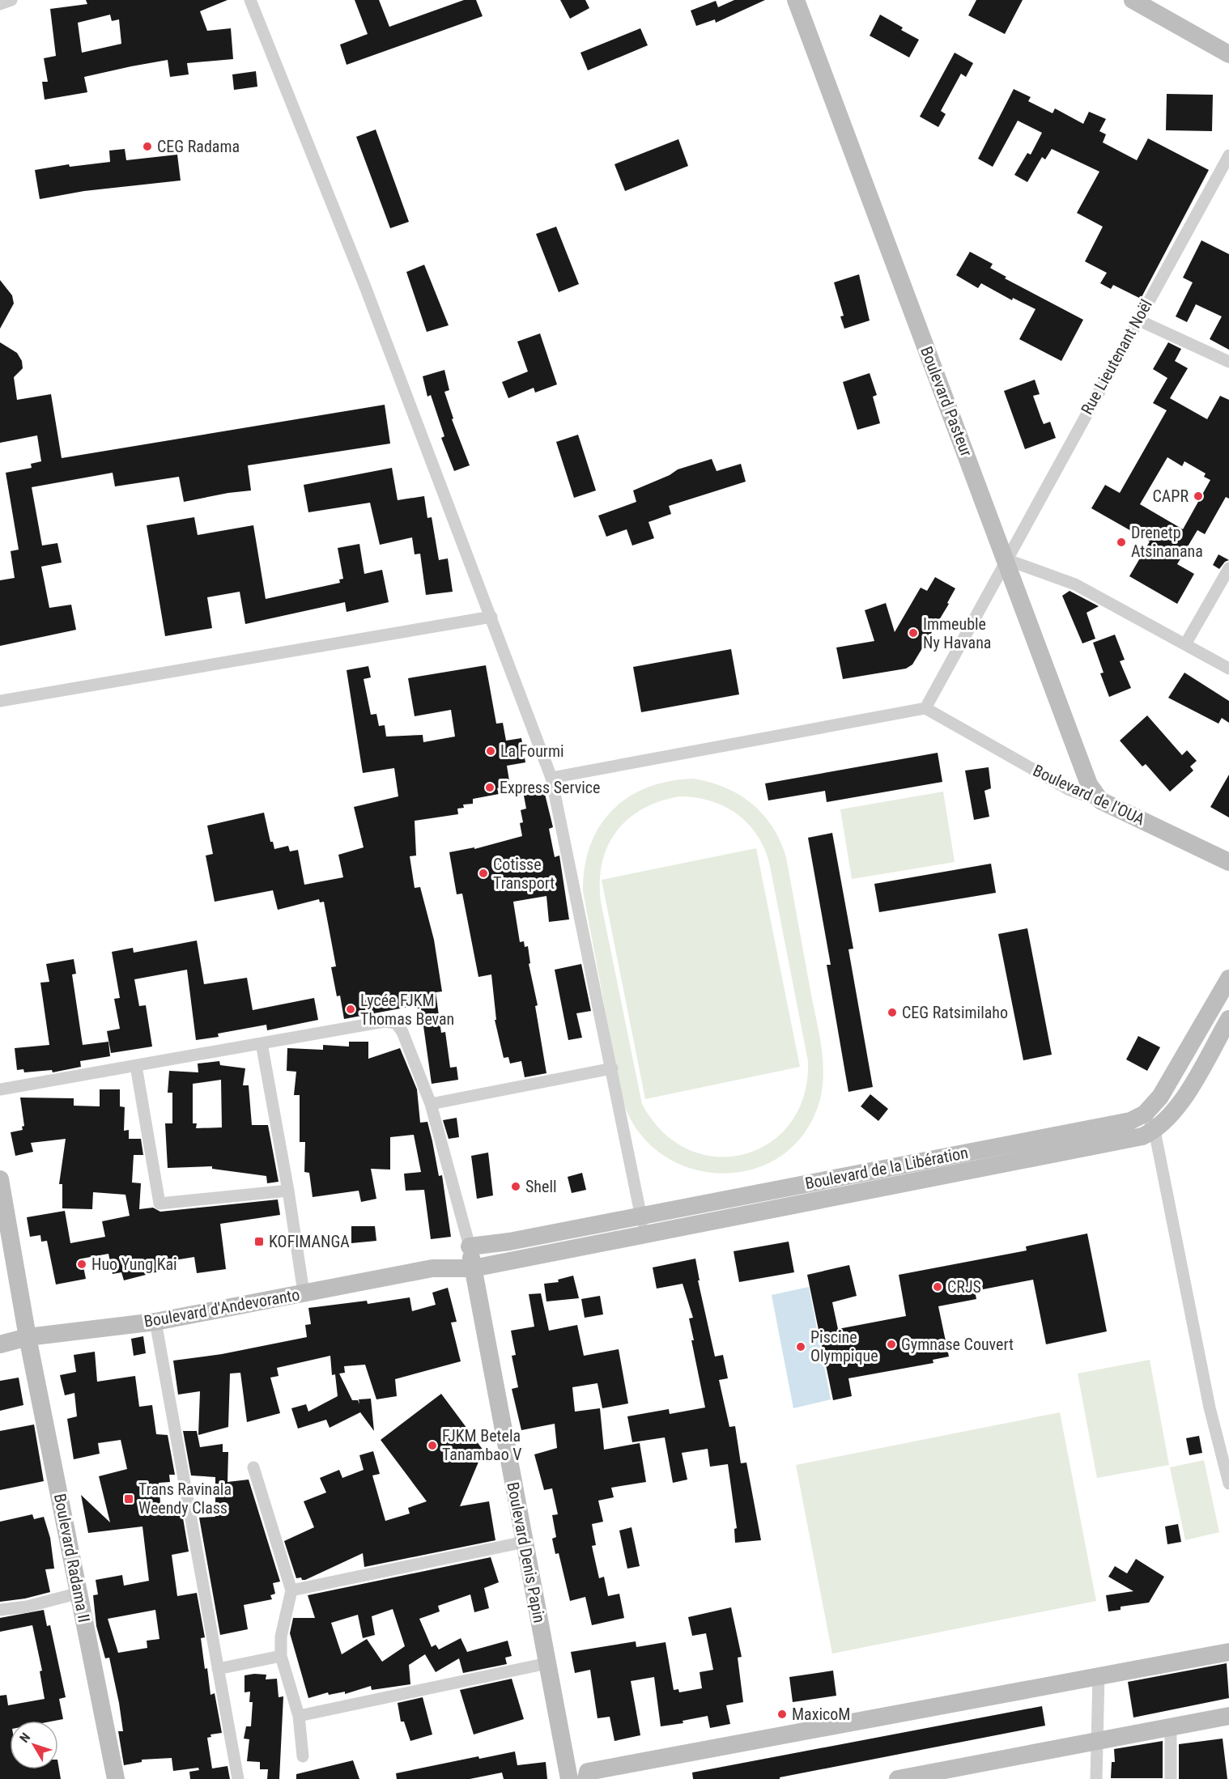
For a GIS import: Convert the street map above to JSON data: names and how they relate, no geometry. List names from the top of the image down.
{
  "streets": {
    "main road": [
      "Boulevard Pasteur",
      "Boulevard de l'OUA",
      "Boulevard de la Libération",
      "Boulevard d'Andevoranto",
      "Boulevard Denis Papin",
      "Boulevard Radama II"
    ],
    "street": ["Rue Lieutenant Noël"]
  },
  "crossings": [
    ["Rue Lieutenant Noël", "Boulevard Pasteur"],
    ["Rue Lieutenant Noël", "Boulevard de l'OUA"],
    ["Boulevard Pasteur", "Boulevard de l'OUA"],
    ["Boulevard de la Libération", "Boulevard d'Andevoranto"],
    ["Boulevard de la Libération", "Boulevard Denis Papin"],
    ["Boulevard d'Andevoranto", "Boulevard Denis Papin"],
    ["Boulevard d'Andevoranto", "Boulevard Radama II"]
  ],
  "places": {
    "other": [
      "CEG Radama",
      "CAPR",
      "Drenetp Atsinanana",
      "Immeuble Ny Havana",
      "La Fourmi",
      "Express Service",
      "Cotisse Transport",
      "Lycée FJKM Thomas Bevan",
      "CEG Ratsimilaho",
      "Shell",
      "Huo Yung Kai",
      "CRJS",
      "Gymnase Couvert",
      "Piscine Olympique",
      "FJKM Betela Tanambao V",
      "MaxicoM"
    ],
    "transit": ["KOFIMANGA", "Trans Ravinala Weendy Class"]
  },
  "north": "top left"
}
